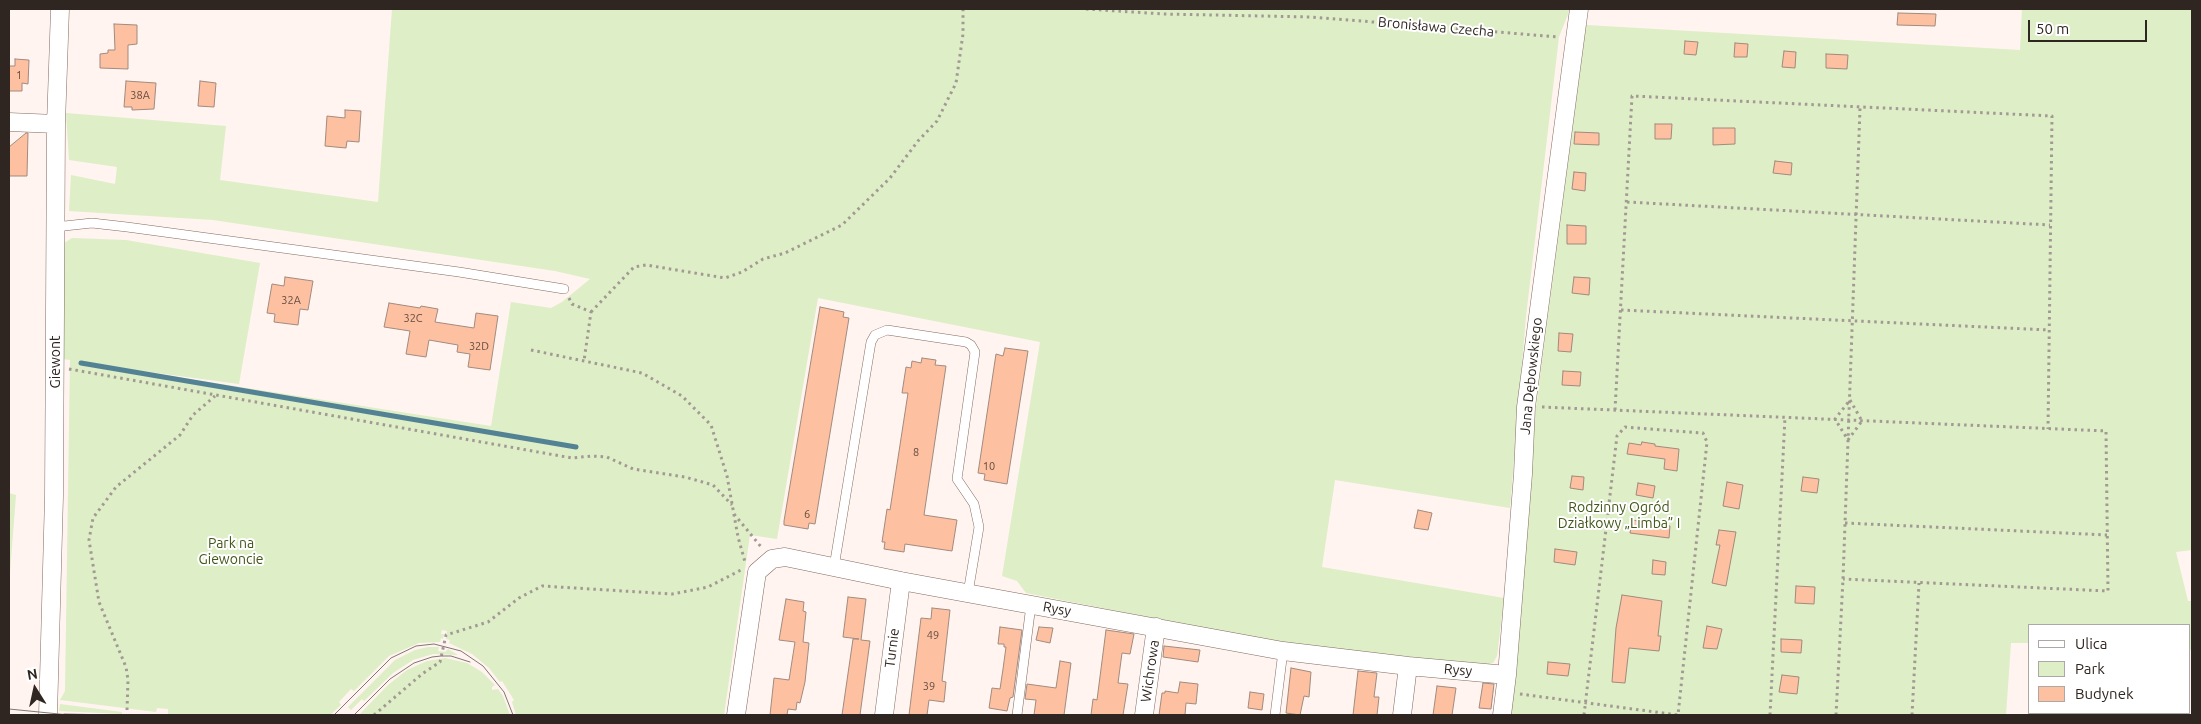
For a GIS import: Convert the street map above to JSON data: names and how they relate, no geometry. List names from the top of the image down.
{
  "streets": {
    "street": [
      "Giewont",
      "Jana Dębowskiego",
      "Rysy",
      "Turnie",
      "Wichrowa"
    ],
    "path": ["Bronisława Czecha"]
  },
  "crossings": [
    ["Bronisława Czecha", "Jana Dębowskiego"],
    ["Jana Dębowskiego", "Rysy"],
    ["Rysy", "Turnie"],
    ["Rysy", "Wichrowa"]
  ],
  "parks": ["Rodzinny Ogród Działkowy „Limba” I", "Park na Giewoncie"],
  "house_numbers": [
    "1",
    "38A",
    "32A",
    "32C",
    "32D",
    "8",
    "10",
    "6",
    "49",
    "39"
  ],
  "legend": ["Ulica", "Park", "Budynek"],
  "scale_bar": "50 m",
  "north": "top"
}
